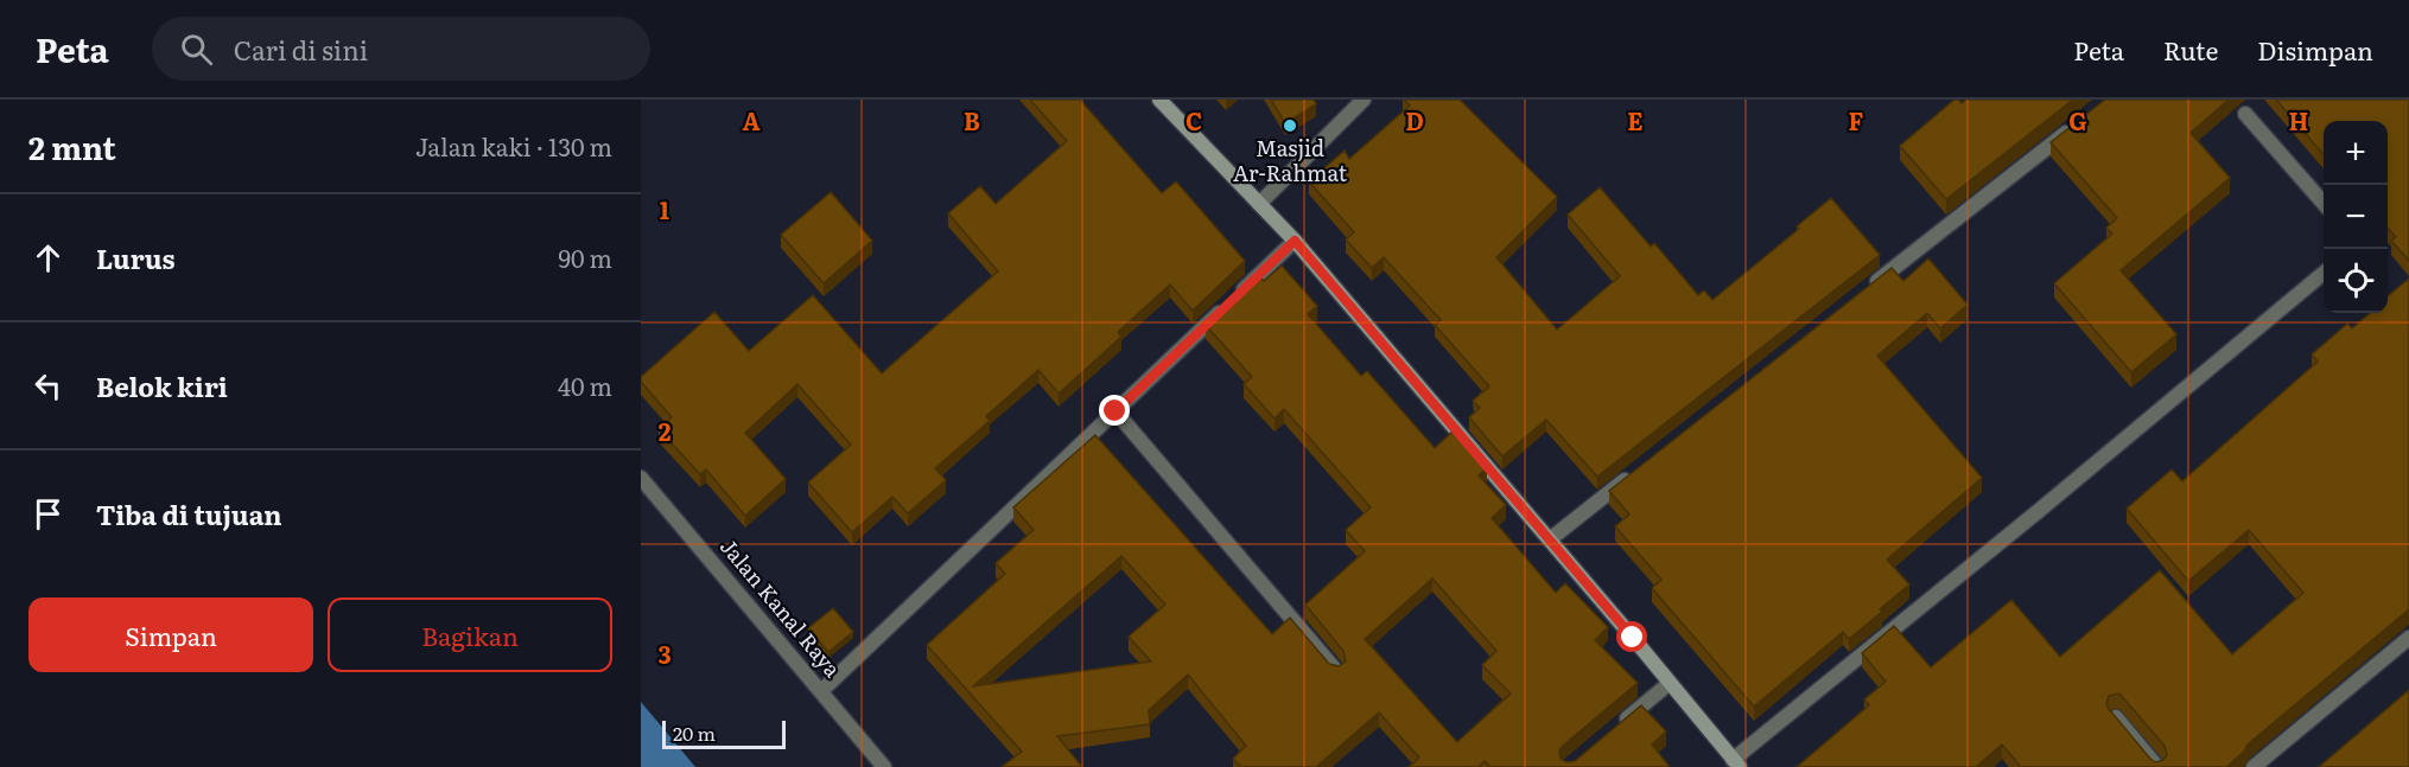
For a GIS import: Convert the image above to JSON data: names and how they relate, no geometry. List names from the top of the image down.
{
  "streets": {
    "street": ["Jalan Kanal Raya"]
  },
  "places": ["Masjid Ar-Rahmat"],
  "scale_bar": "20 m",
  "page": {
    "header": "Peta",
    "search": "Cari di sini",
    "nav": ["Peta", "Rute", "Disimpan"],
    "heading": ["2 mnt", "Jalan kaki · 130 m"],
    "map_buttons": ["+", "−"],
    "list": [
      ["Lurus", "90 m"],
      ["Belok kiri", "40 m"],
      "Tiba di tujuan"
    ],
    "buttons": ["Simpan", "Bagikan"],
    "scale": "20 m"
  },
  "grid": {
    "columns": [
      "A",
      "B",
      "C",
      "D",
      "E",
      "F",
      "G",
      "H"
    ],
    "rows": ["1", "2", "3"]
  }
}
